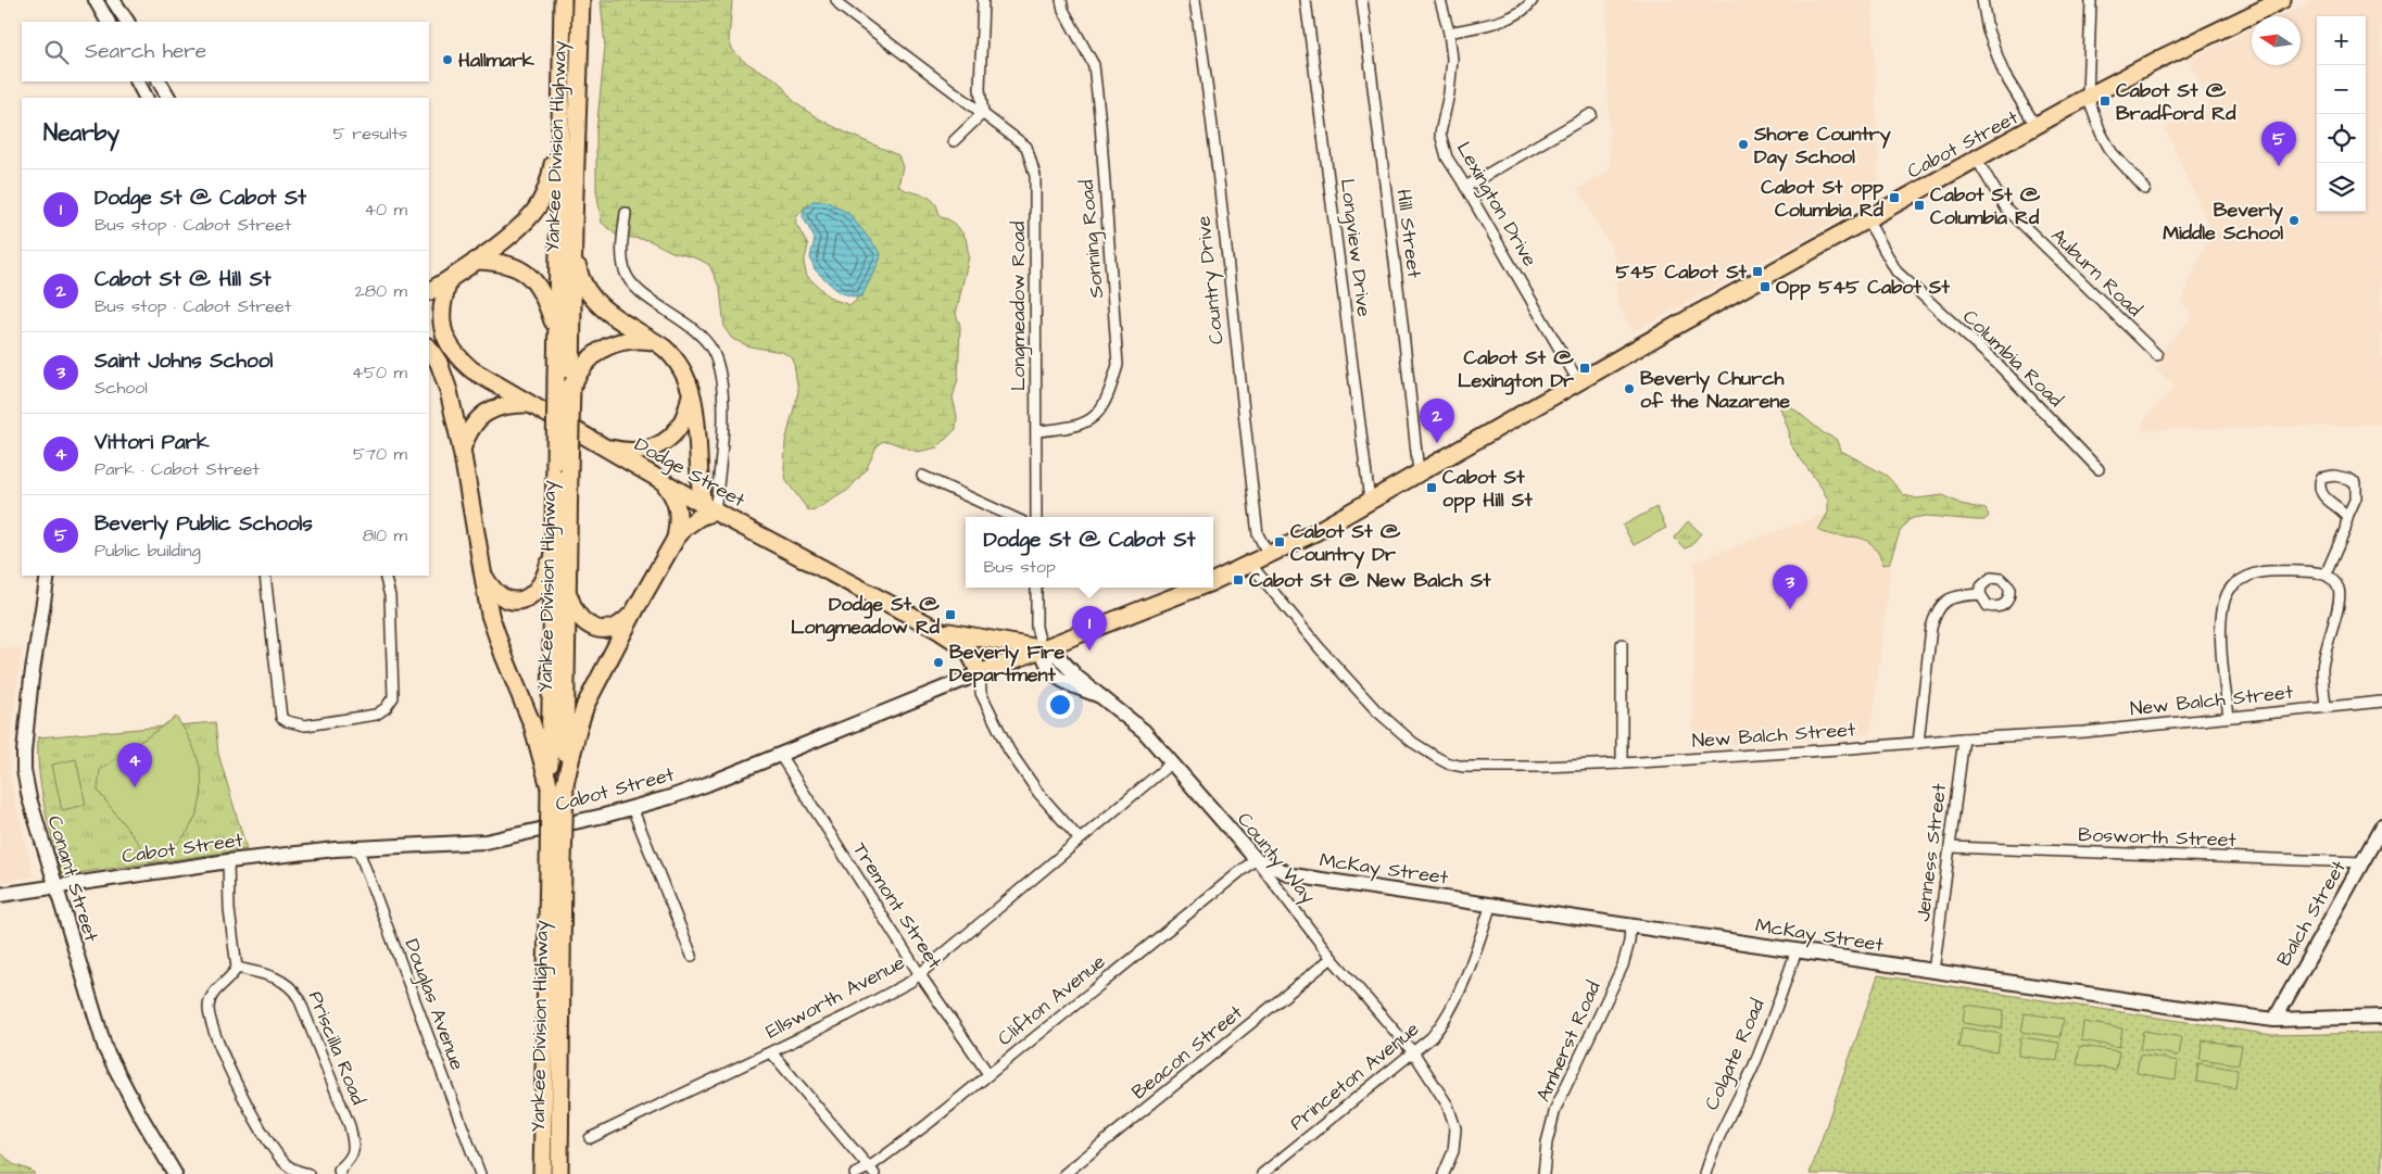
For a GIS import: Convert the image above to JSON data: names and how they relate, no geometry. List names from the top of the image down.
{
  "streets": {
    "highway": ["Cabot Street", "Yankee Division Highway", "Dodge Street"],
    "main road": [
      "County Way",
      "McKay Street",
      "Conant Street",
      "Balch Street"
    ],
    "street": [
      "Lexington Drive",
      "Hill Street",
      "Sonning Road",
      "Longview Drive",
      "Auburn Road",
      "Country Drive",
      "Longmeadow Road",
      "Columbia Road",
      "New Balch Street",
      "Bosworth Street",
      "Jenness Street",
      "Tremont Street",
      "Ellsworth Avenue",
      "Clifton Avenue",
      "Douglas Avenue",
      "Amherst Road",
      "Priscilla Road",
      "Beacon Street",
      "Colgate Road",
      "Princeton Avenue"
    ]
  },
  "crossings": [
    ["Cabot Street", "Lexington Drive"],
    ["Cabot Street", "Hill Street"],
    ["Cabot Street", "Longview Drive"],
    ["Cabot Street", "Auburn Road"],
    ["Cabot Street", "Country Drive"],
    ["Cabot Street", "Columbia Road"],
    ["Cabot Street", "Dodge Street"],
    ["Cabot Street", "New Balch Street"],
    ["Cabot Street", "County Way"],
    ["Cabot Street", "Conant Street"],
    ["Cabot Street", "Tremont Street"],
    ["Cabot Street", "Douglas Avenue"],
    ["Sonning Road", "Longmeadow Road"],
    ["Dodge Street", "County Way"],
    ["New Balch Street", "Jenness Street"],
    ["Bosworth Street", "Jenness Street"],
    ["Bosworth Street", "Balch Street"],
    ["Jenness Street", "McKay Street"],
    ["County Way", "McKay Street"],
    ["County Way", "Ellsworth Avenue"],
    ["County Way", "Clifton Avenue"],
    ["County Way", "Beacon Street"],
    ["County Way", "Princeton Avenue"],
    ["McKay Street", "Balch Street"],
    ["McKay Street", "Clifton Avenue"],
    ["McKay Street", "Amherst Road"],
    ["McKay Street", "Colgate Road"],
    ["McKay Street", "Princeton Avenue"],
    ["Tremont Street", "Ellsworth Avenue"],
    ["Tremont Street", "Clifton Avenue"]
  ],
  "places": {
    "other": [
      "Hallmark",
      "Shore Country Day School",
      "Beverly Middle School",
      "Beverly Church of the Nazarene",
      "Beverly Fire Department"
    ],
    "transit": [
      "Cabot St @ Bradford Rd",
      "Cabot St opp Columbia Rd",
      "Cabot St @ Columbia Rd",
      "545 Cabot St",
      "Opp 545 Cabot St",
      "Cabot St @ Lexington Dr",
      "Cabot St opp Hill St",
      "Cabot St @ Country Dr",
      "Cabot St @ New Balch St",
      "Dodge St @ Longmeadow Rd"
    ]
  },
  "north": "left",
  "page": {
    "map_buttons": ["+", "−"],
    "search": "Search here",
    "heading": ["Nearby", "5 results"],
    "pins": [
      "5",
      "2",
      "3",
      "1",
      "4"
    ],
    "list": [
      {
        "mark": "1",
        "name": "Dodge St @ Cabot St",
        "note": "Bus stop · Cabot Street",
        "value": "40 m"
      },
      {
        "mark": "2",
        "name": "Cabot St @ Hill St",
        "note": "Bus stop · Cabot Street",
        "value": "280 m"
      },
      {
        "mark": "3",
        "name": "Saint Johns School",
        "note": "School",
        "value": "450 m"
      },
      {
        "mark": "4",
        "name": "Vittori Park",
        "note": "Park · Cabot Street",
        "value": "570 m"
      },
      {
        "mark": "5",
        "name": "Beverly Public Schools",
        "note": "Public building",
        "value": "810 m"
      }
    ],
    "popup": ["Dodge St @ Cabot St", "Bus stop"]
  }
}
